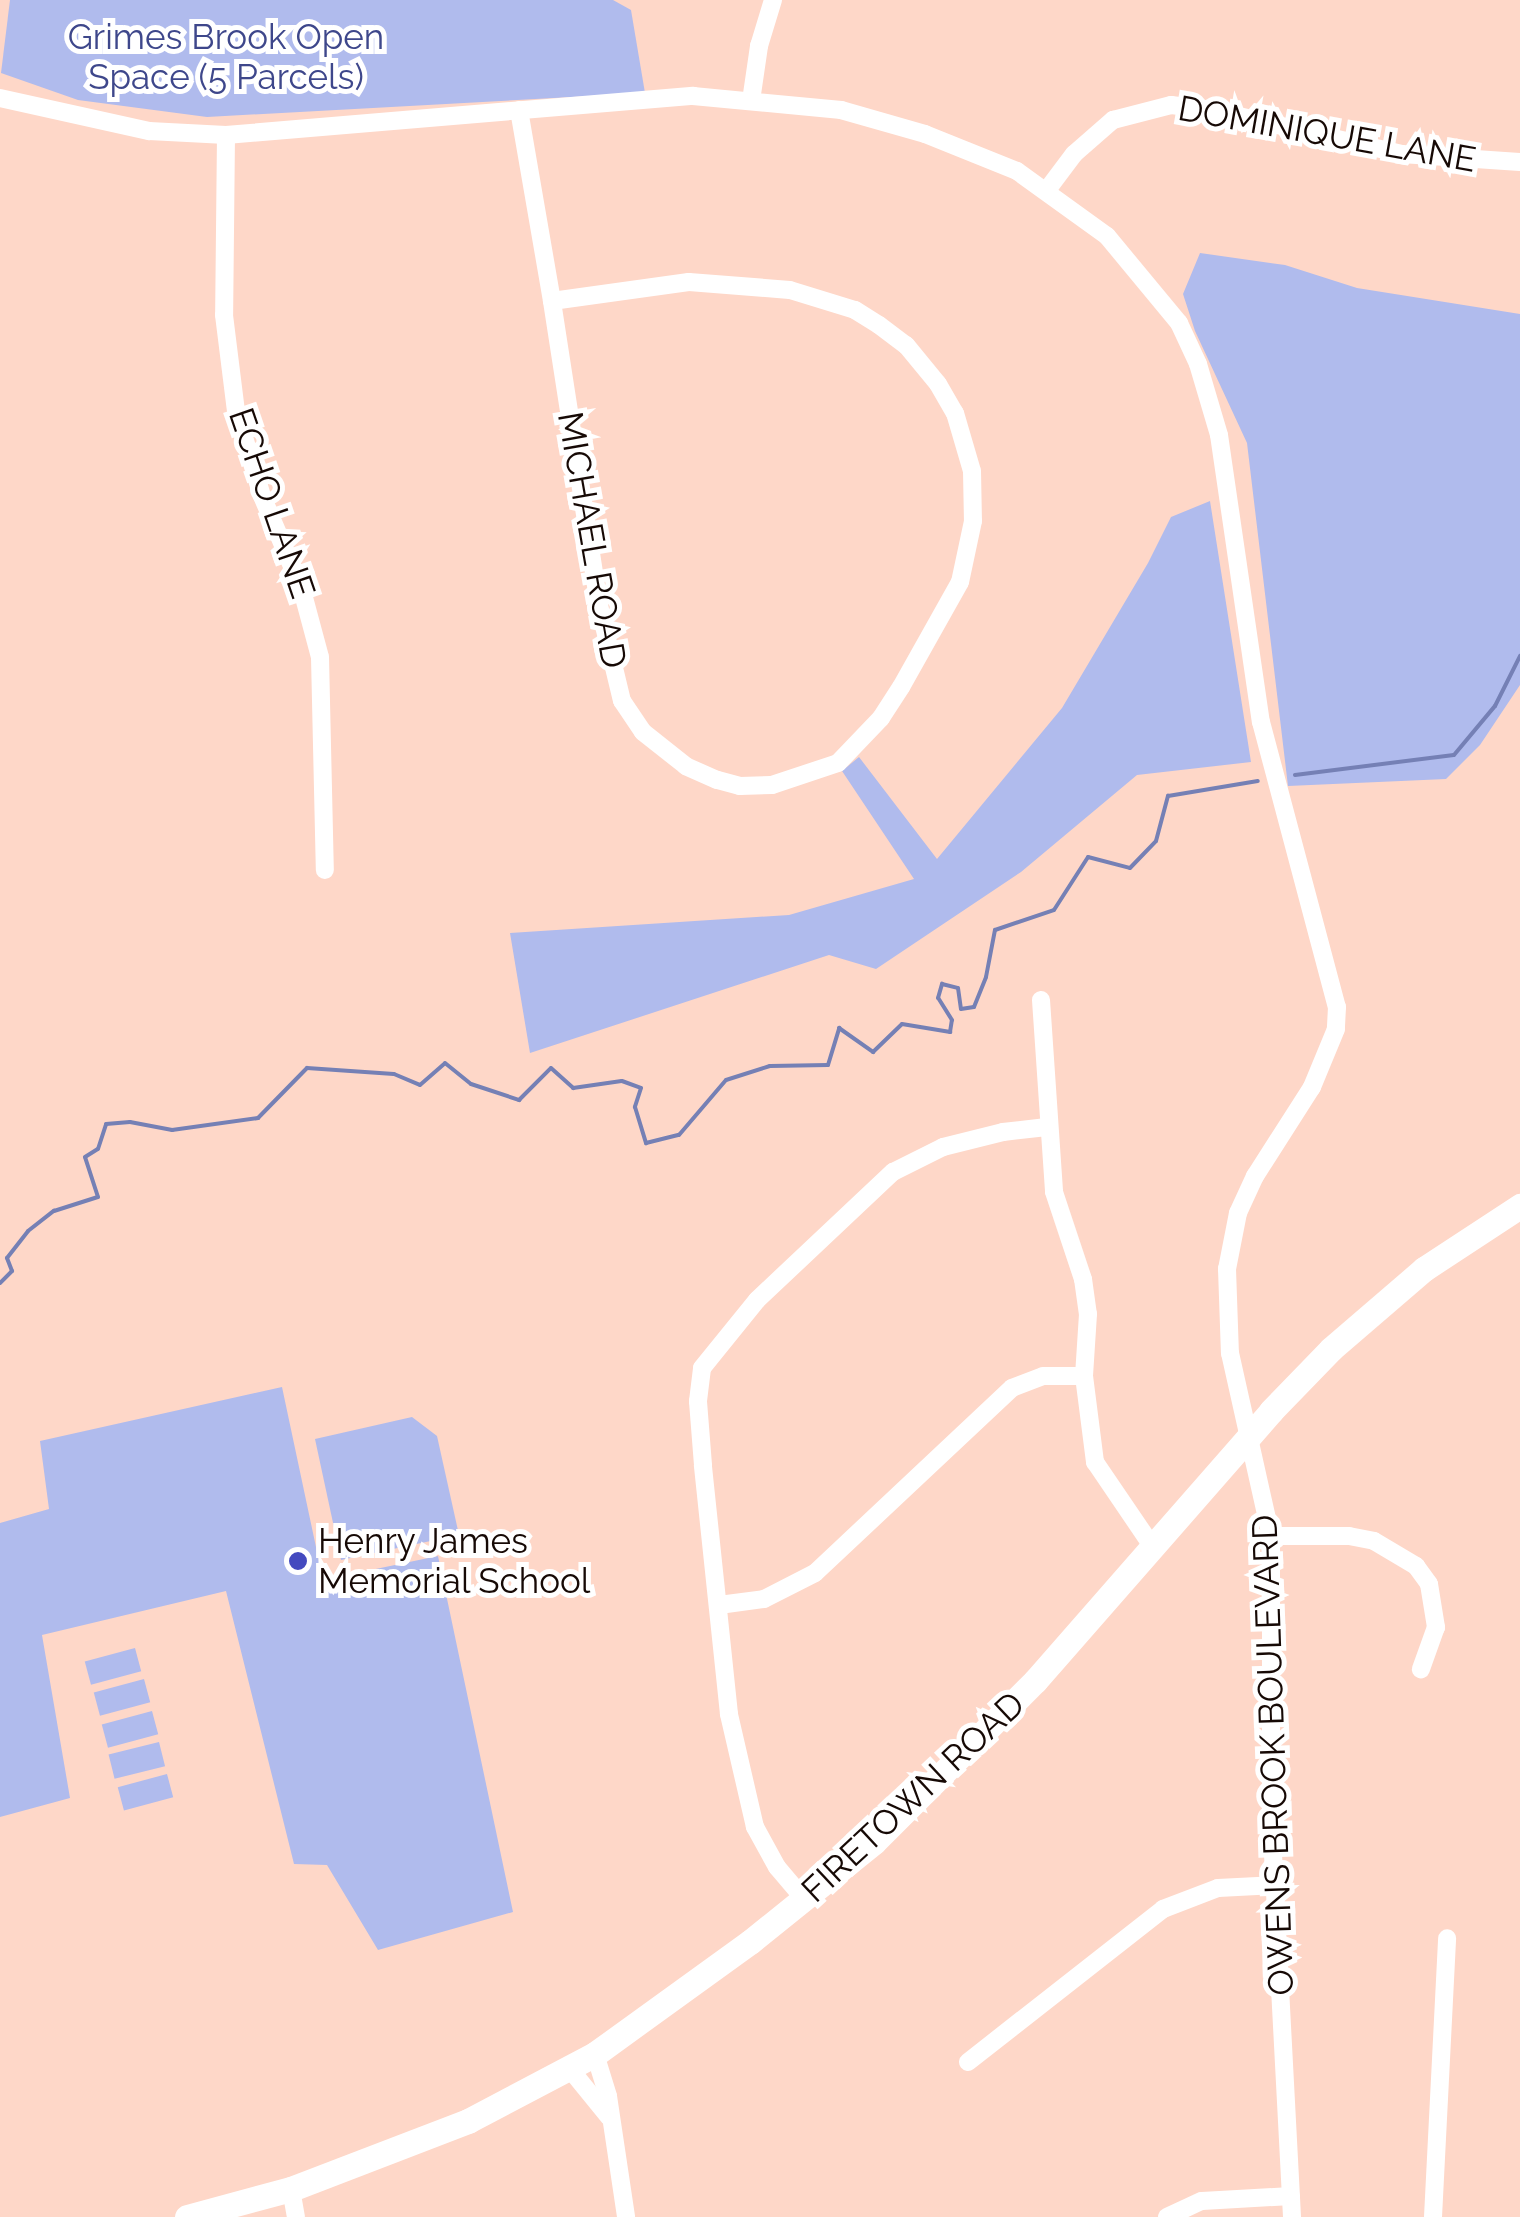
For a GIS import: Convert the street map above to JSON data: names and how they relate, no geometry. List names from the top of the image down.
{
  "streets": {
    "street": [
      "DOMINIQUE LANE",
      "ECHO LANE",
      "MICHAEL ROAD",
      "OWENS BROOK BOULEVARD",
      "FIRETOWN ROAD"
    ]
  },
  "crossings": [
    ["DOMINIQUE LANE", "OWENS BROOK BOULEVARD"],
    ["ECHO LANE", "OWENS BROOK BOULEVARD"],
    ["MICHAEL ROAD", "OWENS BROOK BOULEVARD"],
    ["OWENS BROOK BOULEVARD", "FIRETOWN ROAD"]
  ],
  "parks": ["Grimes Brook Open Space (5 Parcels)"],
  "places": ["Henry James Memorial School"]
}
